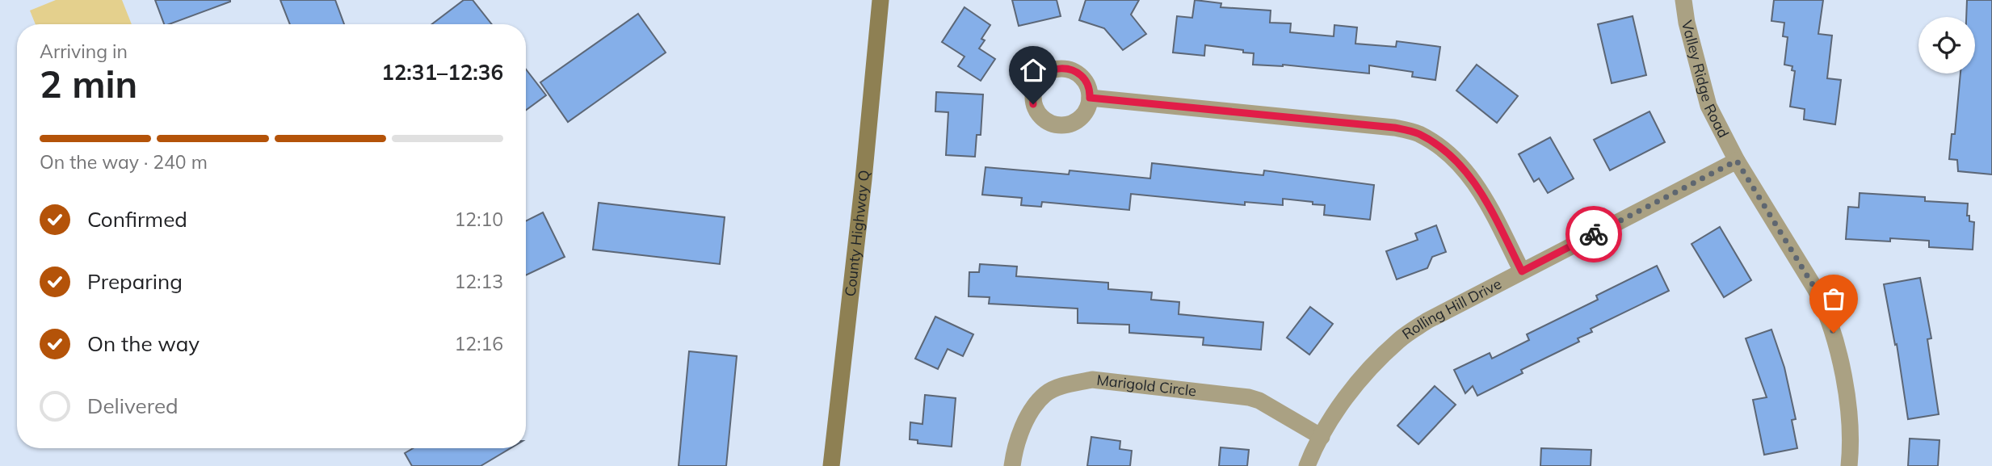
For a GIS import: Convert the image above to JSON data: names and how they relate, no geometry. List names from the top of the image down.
{
  "streets": {
    "main road": ["County Highway Q"],
    "street": ["Valley Ridge Road", "Rolling Hill Drive", "Marigold Circle"]
  },
  "crossings": [
    ["Valley Ridge Road", "Rolling Hill Drive"],
    ["Rolling Hill Drive", "Marigold Circle"]
  ],
  "page": {
    "heading": ["2 min", "Arriving in", "12:31–12:36"],
    "bar": "On the way · 240 m",
    "list": [
      ["Confirmed", "12:10"],
      ["Preparing", "12:13"],
      ["On the way", "12:16"],
      "Delivered"
    ]
  }
}
